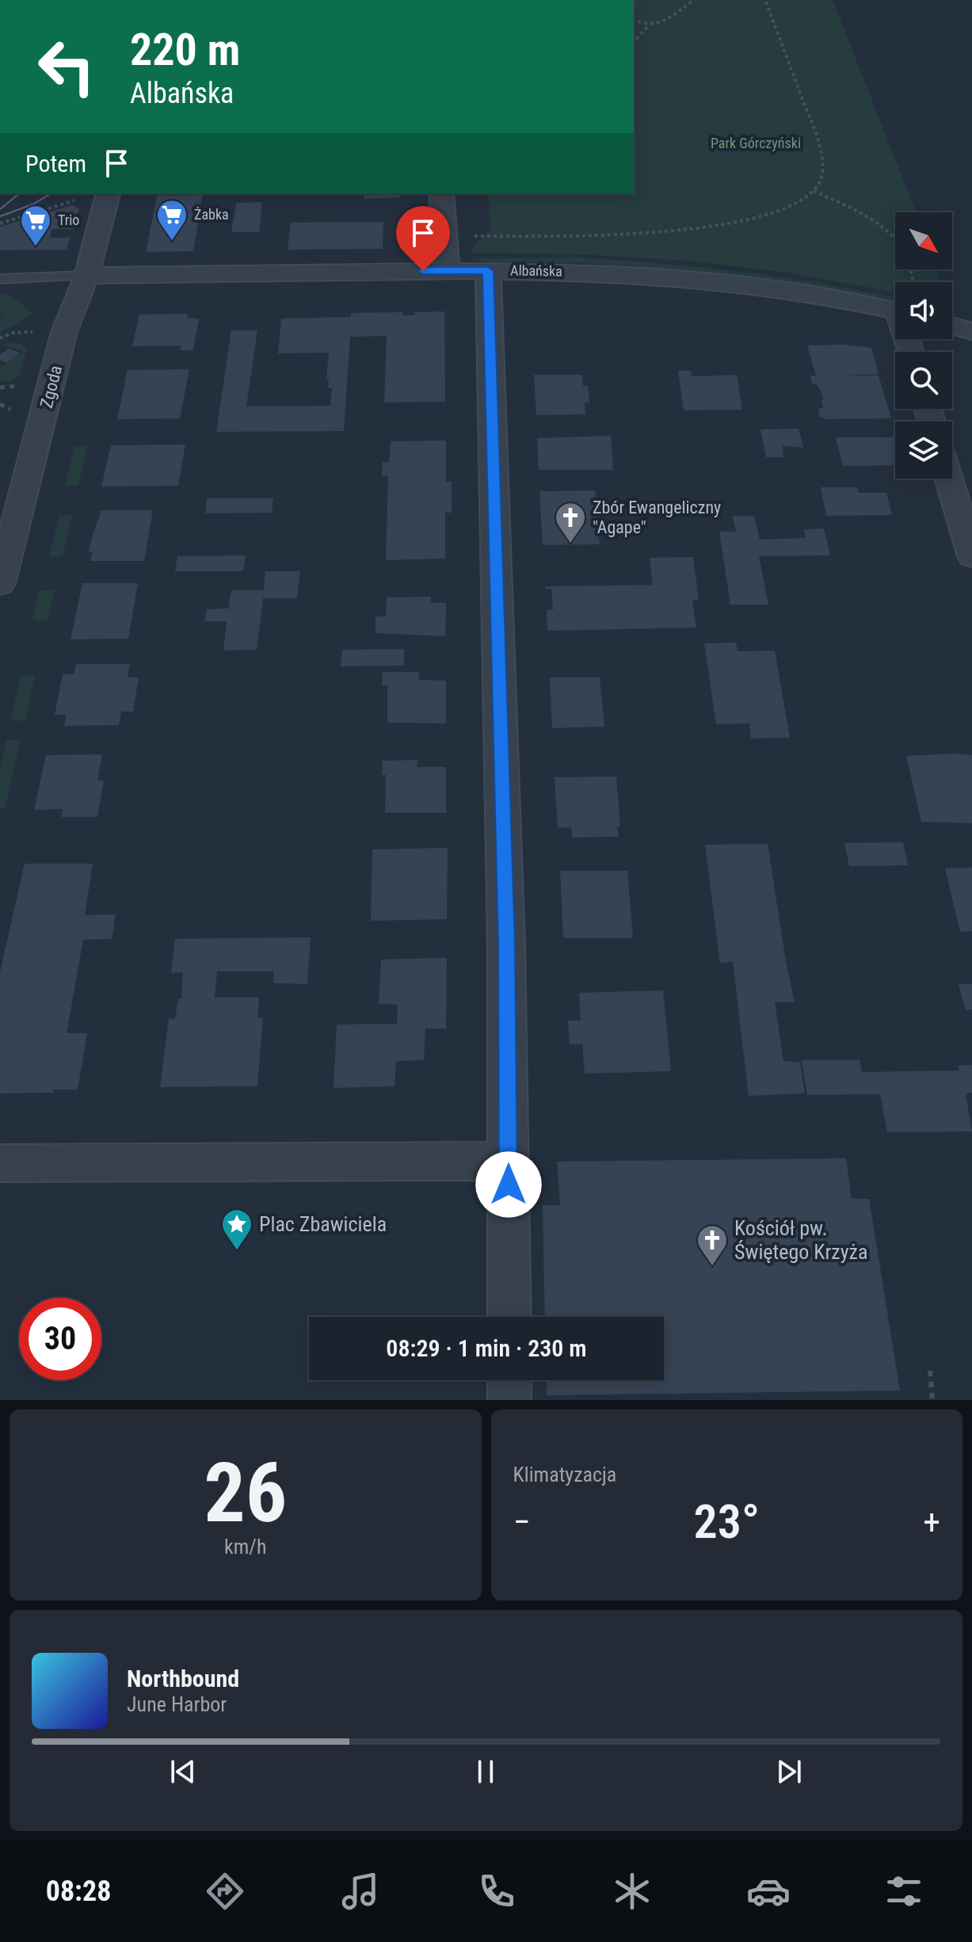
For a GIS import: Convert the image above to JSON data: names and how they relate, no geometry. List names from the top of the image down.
{
  "streets": {
    "street": ["Albańska", "Zgoda"]
  },
  "crossings": [
    ["Albańska", "Zgoda"]
  ],
  "parks": ["Park Górczyński"],
  "places": {
    "supermarket": ["Żabka", "Trio"],
    "church": ["Zbór Ewangeliczny \"Agape\"", "Kościół pw. Świętego Krzyża"],
    "place": ["Plac Zbawiciela"]
  },
  "north": "bottom right",
  "page": {
    "turn": ["220 m", "Albańska"],
    "then": "Potem",
    "limit": "30",
    "trip": "08:29 · 1 min · 230 m",
    "tile": [
      ["26", "km/h"],
      "Klimatyzacja"
    ],
    "heat": ["−", "23°", "+"],
    "song": ["Northbound", "June Harbor"],
    "tabs": "08:28"
  }
}
